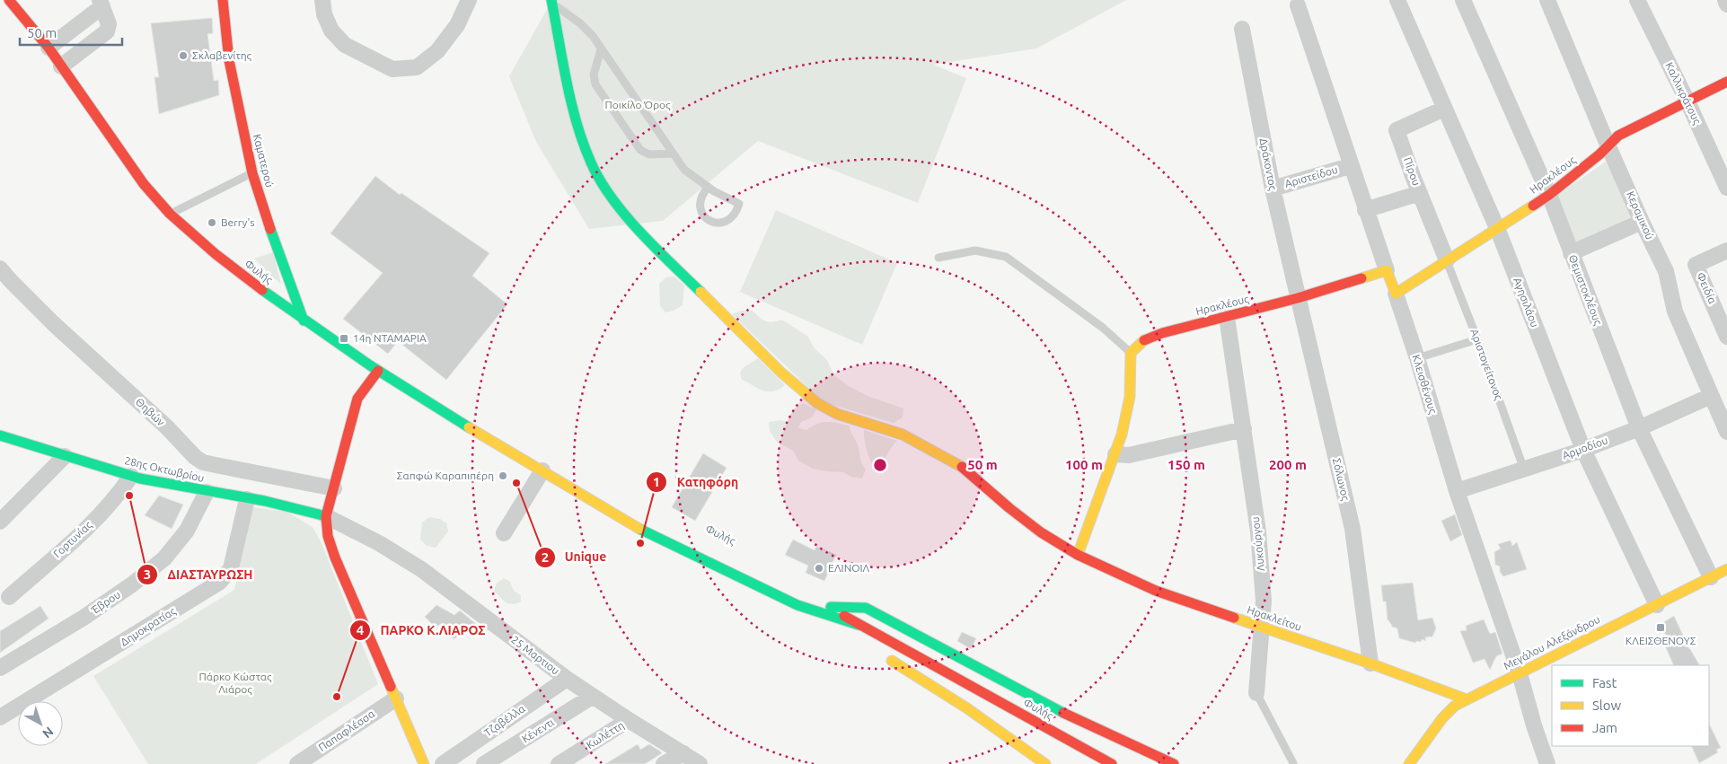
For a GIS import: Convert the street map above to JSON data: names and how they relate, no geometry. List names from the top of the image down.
{
  "streets": {
    "street": [
      "Καλλικράτους",
      "Καματερού",
      "Δράκοντος",
      "Πίρου",
      "Ηρακλέους",
      "Αριστείδου",
      "Κεραμικού",
      "Φυλής",
      "Φειδία",
      "Θεμιστοκλέους",
      "Αγησιλάου",
      "Κλεισθένους",
      "Θηβών",
      "Αρμοδίου",
      "28ης Οκτωβρίου",
      "Σόλωνος",
      "Γορτυνίας",
      "Λυκούργου",
      "Έβρου",
      "Ηρακλείτου",
      "Δημοκρατίας",
      "Μεγάλου Αλεξάνδρου",
      "25 Μαρτιου",
      "Τζαβέλλα",
      "Παπαφλέσσα",
      "Κένεντι",
      "Κωλέττη"
    ],
    "lane": ["Αριστογείτονος"]
  },
  "crossings": [
    ["Καλλικράτους", "Ηρακλέους"],
    ["Καματερού", "Φυλής"],
    ["Δράκοντος", "Ηρακλέους"],
    ["Δράκοντος", "Αριστείδου"],
    ["Δράκοντος", "Σόλωνος"],
    ["Πίρου", "Ηρακλέους"],
    ["Πίρου", "Αγησιλάου"],
    ["Πίρου", "Αριστογείτονος"],
    ["Ηρακλέους", "Κεραμικού"],
    ["Ηρακλέους", "Θεμιστοκλέους"],
    ["Ηρακλέους", "Αγησιλάου"],
    ["Ηρακλέους", "Αριστογείτονος"],
    ["Ηρακλέους", "Κλεισθένους"],
    ["Ηρακλέους", "Σόλωνος"],
    ["Ηρακλέους", "Λυκούργου"],
    ["Αριστείδου", "Κλεισθένους"],
    ["Κεραμικού", "Αρμοδίου"],
    ["Θεμιστοκλέους", "Αρμοδίου"],
    ["Θεμιστοκλέους", "Μεγάλου Αλεξάνδρου"],
    ["Αγησιλάου", "Αρμοδίου"],
    ["Αγησιλάου", "Μεγάλου Αλεξάνδρου"],
    ["Αριστογείτονος", "Αρμοδίου"],
    ["Κλεισθένους", "Αρμοδίου"],
    ["Κλεισθένους", "Μεγάλου Αλεξάνδρου"],
    ["28ης Οκτωβρίου", "Γορτυνίας"],
    ["28ης Οκτωβρίου", "Έβρου"],
    ["28ης Οκτωβρίου", "Δημοκρατίας"],
    ["28ης Οκτωβρίου", "25 Μαρτιου"],
    ["Σόλωνος", "Ηρακλείτου"],
    ["Λυκούργου", "Ηρακλείτου"],
    ["Ηρακλείτου", "Μεγάλου Αλεξάνδρου"],
    ["25 Μαρτιου", "Τζαβέλλα"],
    ["25 Μαρτιου", "Κένεντι"],
    ["25 Μαρτιου", "Κωλέττη"]
  ],
  "parks": ["Ποικίλο Όρος", "Πάρκο Κώστας Λιάρος"],
  "places": {
    "other": [
      "Σκλαβενίτης",
      "Berry's",
      "Σαπφώ Καραπιπέρη",
      "Unique",
      "ΔΙΑΣΤΑΥΡΩΣΗ",
      "Κατηφόρη",
      "ΕΛΙΝΟΙΛ",
      "ΠΑΡΚΟ Κ.ΛΙΑΡΟΣ"
    ],
    "transit": ["14η ΝΤΑΜΑΡΙΑ", "ΚΛΕΙΣΘΕΝΟΥΣ"]
  },
  "legend": ["Fast", "Slow", "Jam"],
  "scale_bar": "50 m",
  "north": "bottom right",
  "rings": [
    "50 m",
    "100 m",
    "150 m",
    "200 m"
  ]
}
